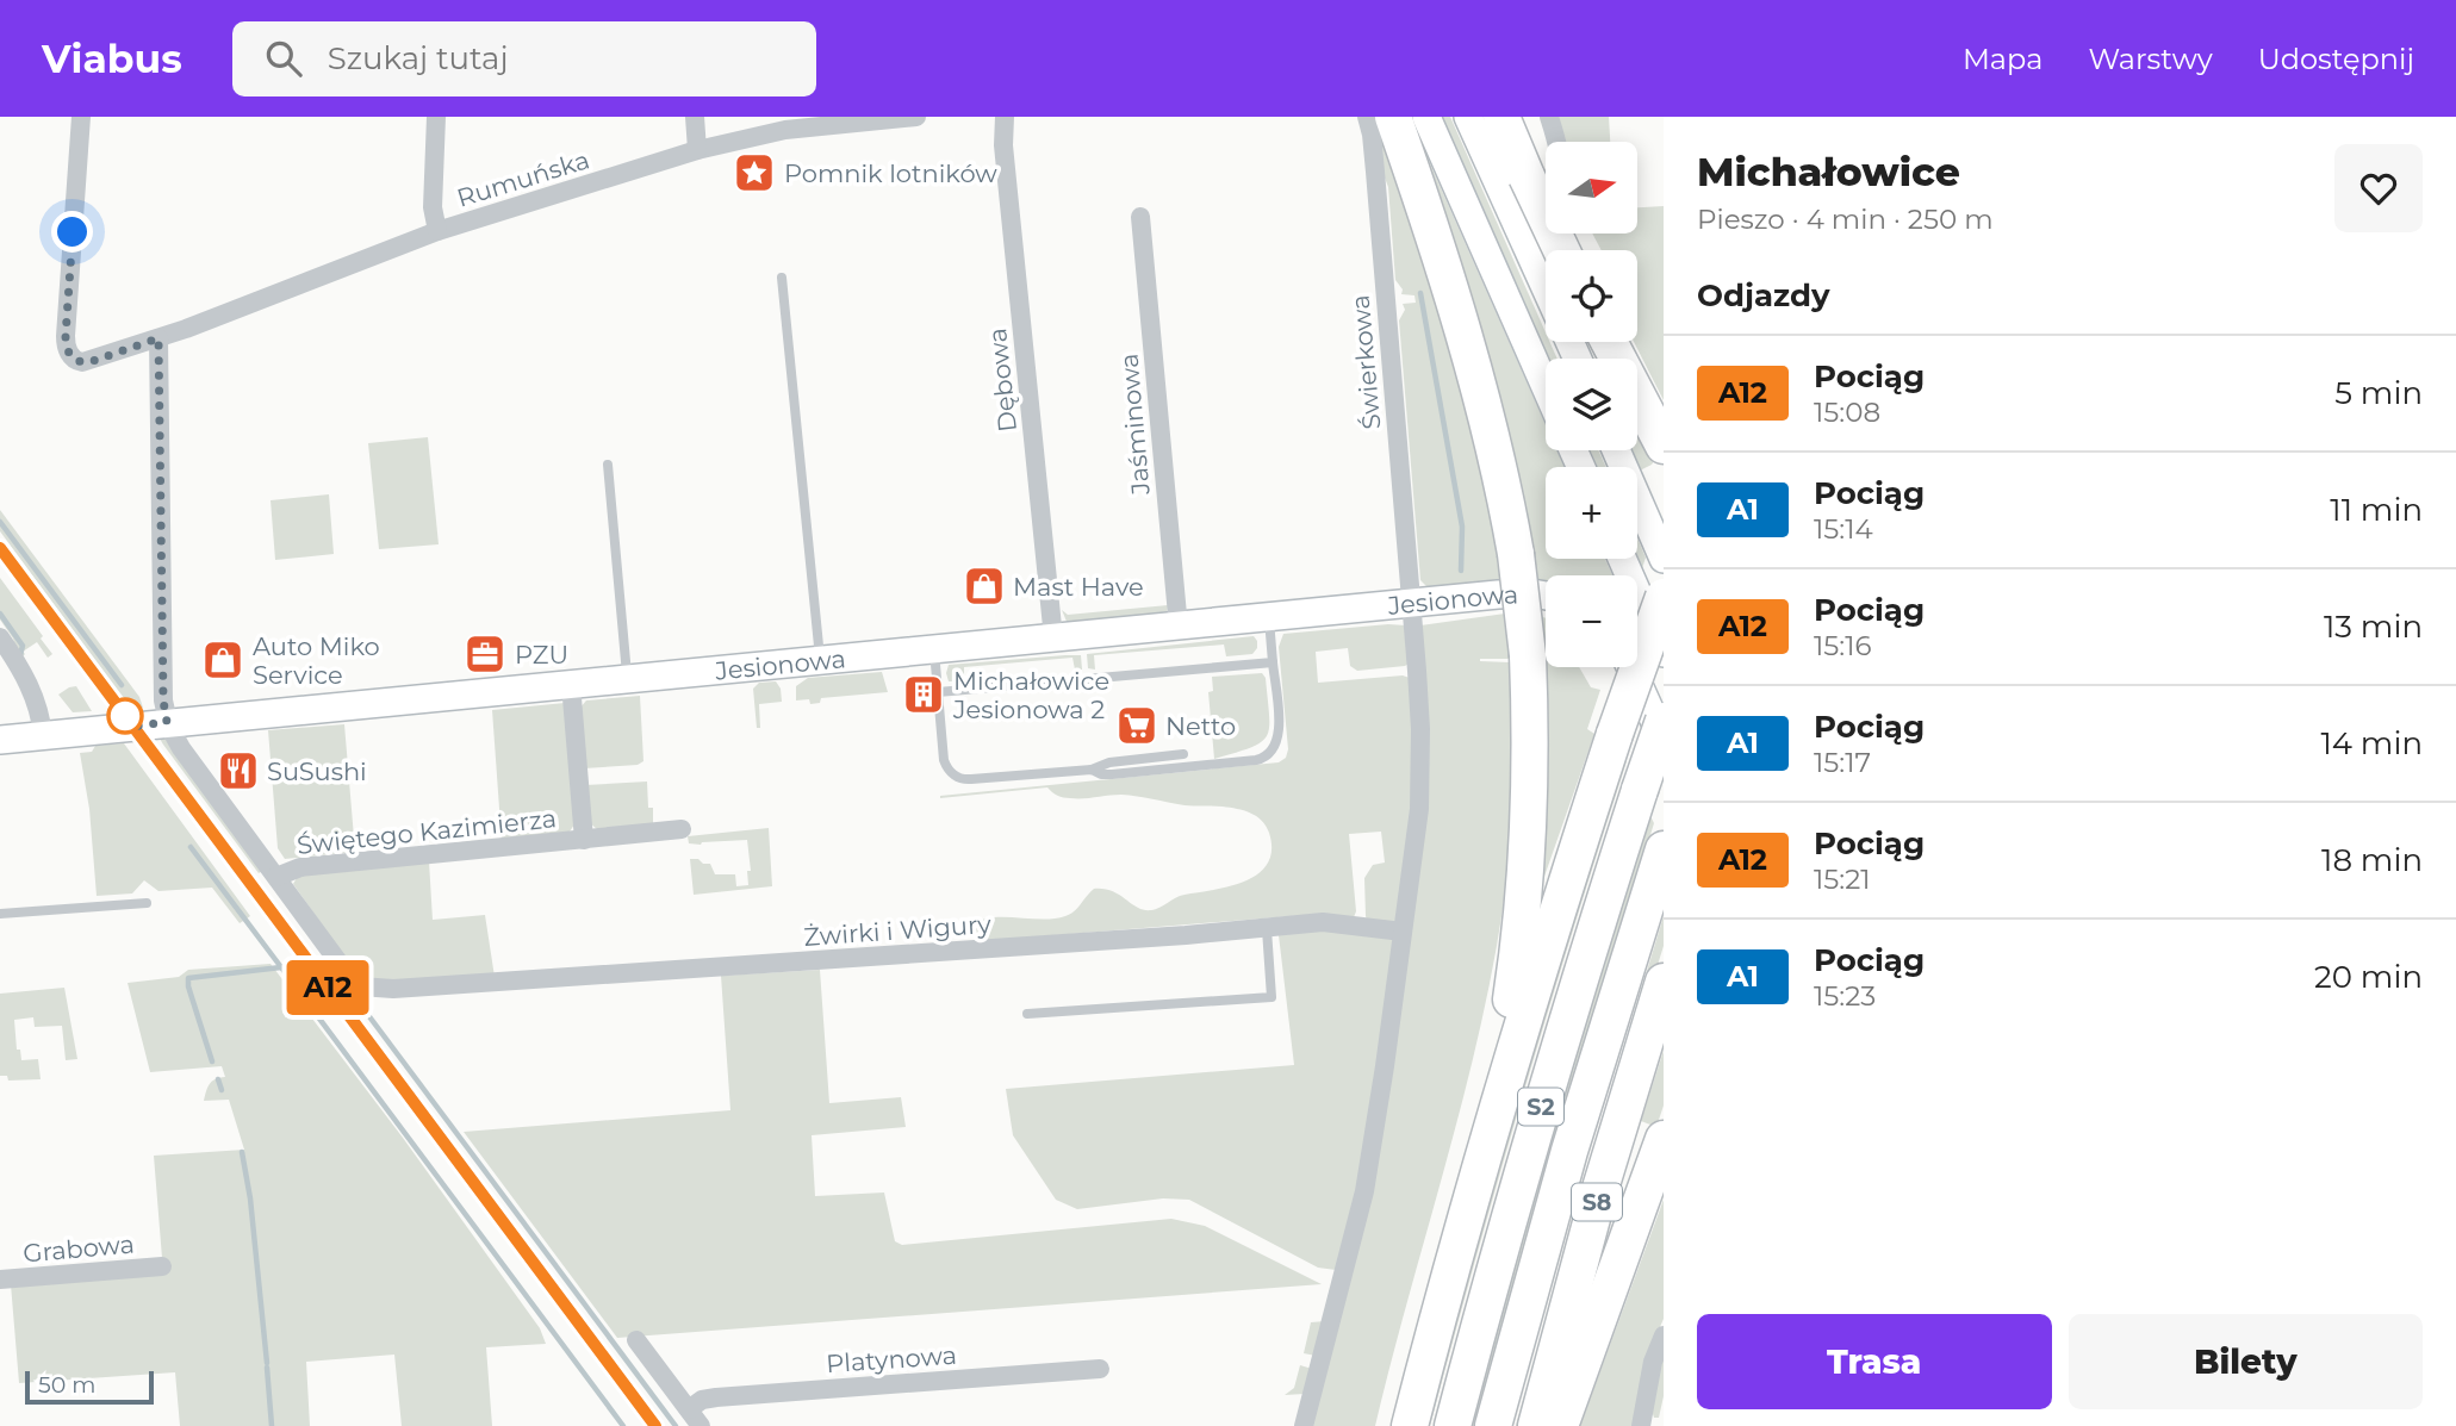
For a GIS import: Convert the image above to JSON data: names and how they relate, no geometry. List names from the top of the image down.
{
  "streets": {
    "highway": ["S2", "S8"],
    "street": [
      "Rumuńska",
      "Świerkowa",
      "Dębowa",
      "Jaśminowa",
      "Jesionowa",
      "Świętego Kazimierza",
      "Żwirki i Wigury",
      "Grabowa",
      "Platynowa"
    ]
  },
  "crossings": [
    ["Świerkowa", "Jesionowa"],
    ["Świerkowa", "Żwirki i Wigury"],
    ["Dębowa", "Jesionowa"],
    ["Jaśminowa", "Jesionowa"],
    ["Jesionowa", "Świętego Kazimierza"],
    ["Jesionowa", "Żwirki i Wigury"],
    ["Świętego Kazimierza", "Żwirki i Wigury"]
  ],
  "places": {
    "place": ["Pomnik lotników"],
    "shop": ["Mast Have", "Auto Miko Service"],
    "office": ["PZU"],
    "building": ["Michałowice Jesionowa 2"],
    "supermarket": ["Netto"],
    "restaurant": ["SuSushi"]
  },
  "scale_bar": "50 m",
  "north": "right",
  "page": {
    "header": "Viabus",
    "search": "Szukaj tutaj",
    "nav": ["Mapa", "Warstwy", "Udostępnij"],
    "on_map": "A12",
    "heading": [
      ["Michałowice", "Pieszo · 4 min · 250 m"],
      "Odjazdy"
    ],
    "map_buttons": ["+", "−"],
    "list": [
      {
        "mark": "A12",
        "name": "Pociąg",
        "note": "15:08",
        "value": "5 min"
      },
      {
        "mark": "A1",
        "name": "Pociąg",
        "note": "15:14",
        "value": "11 min"
      },
      {
        "mark": "A12",
        "name": "Pociąg",
        "note": "15:16",
        "value": "13 min"
      },
      {
        "mark": "A1",
        "name": "Pociąg",
        "note": "15:17",
        "value": "14 min"
      },
      {
        "mark": "A12",
        "name": "Pociąg",
        "note": "15:21",
        "value": "18 min"
      },
      {
        "mark": "A1",
        "name": "Pociąg",
        "note": "15:23",
        "value": "20 min"
      }
    ],
    "buttons": ["Trasa", "Bilety"],
    "scale": "50 m"
  }
}
